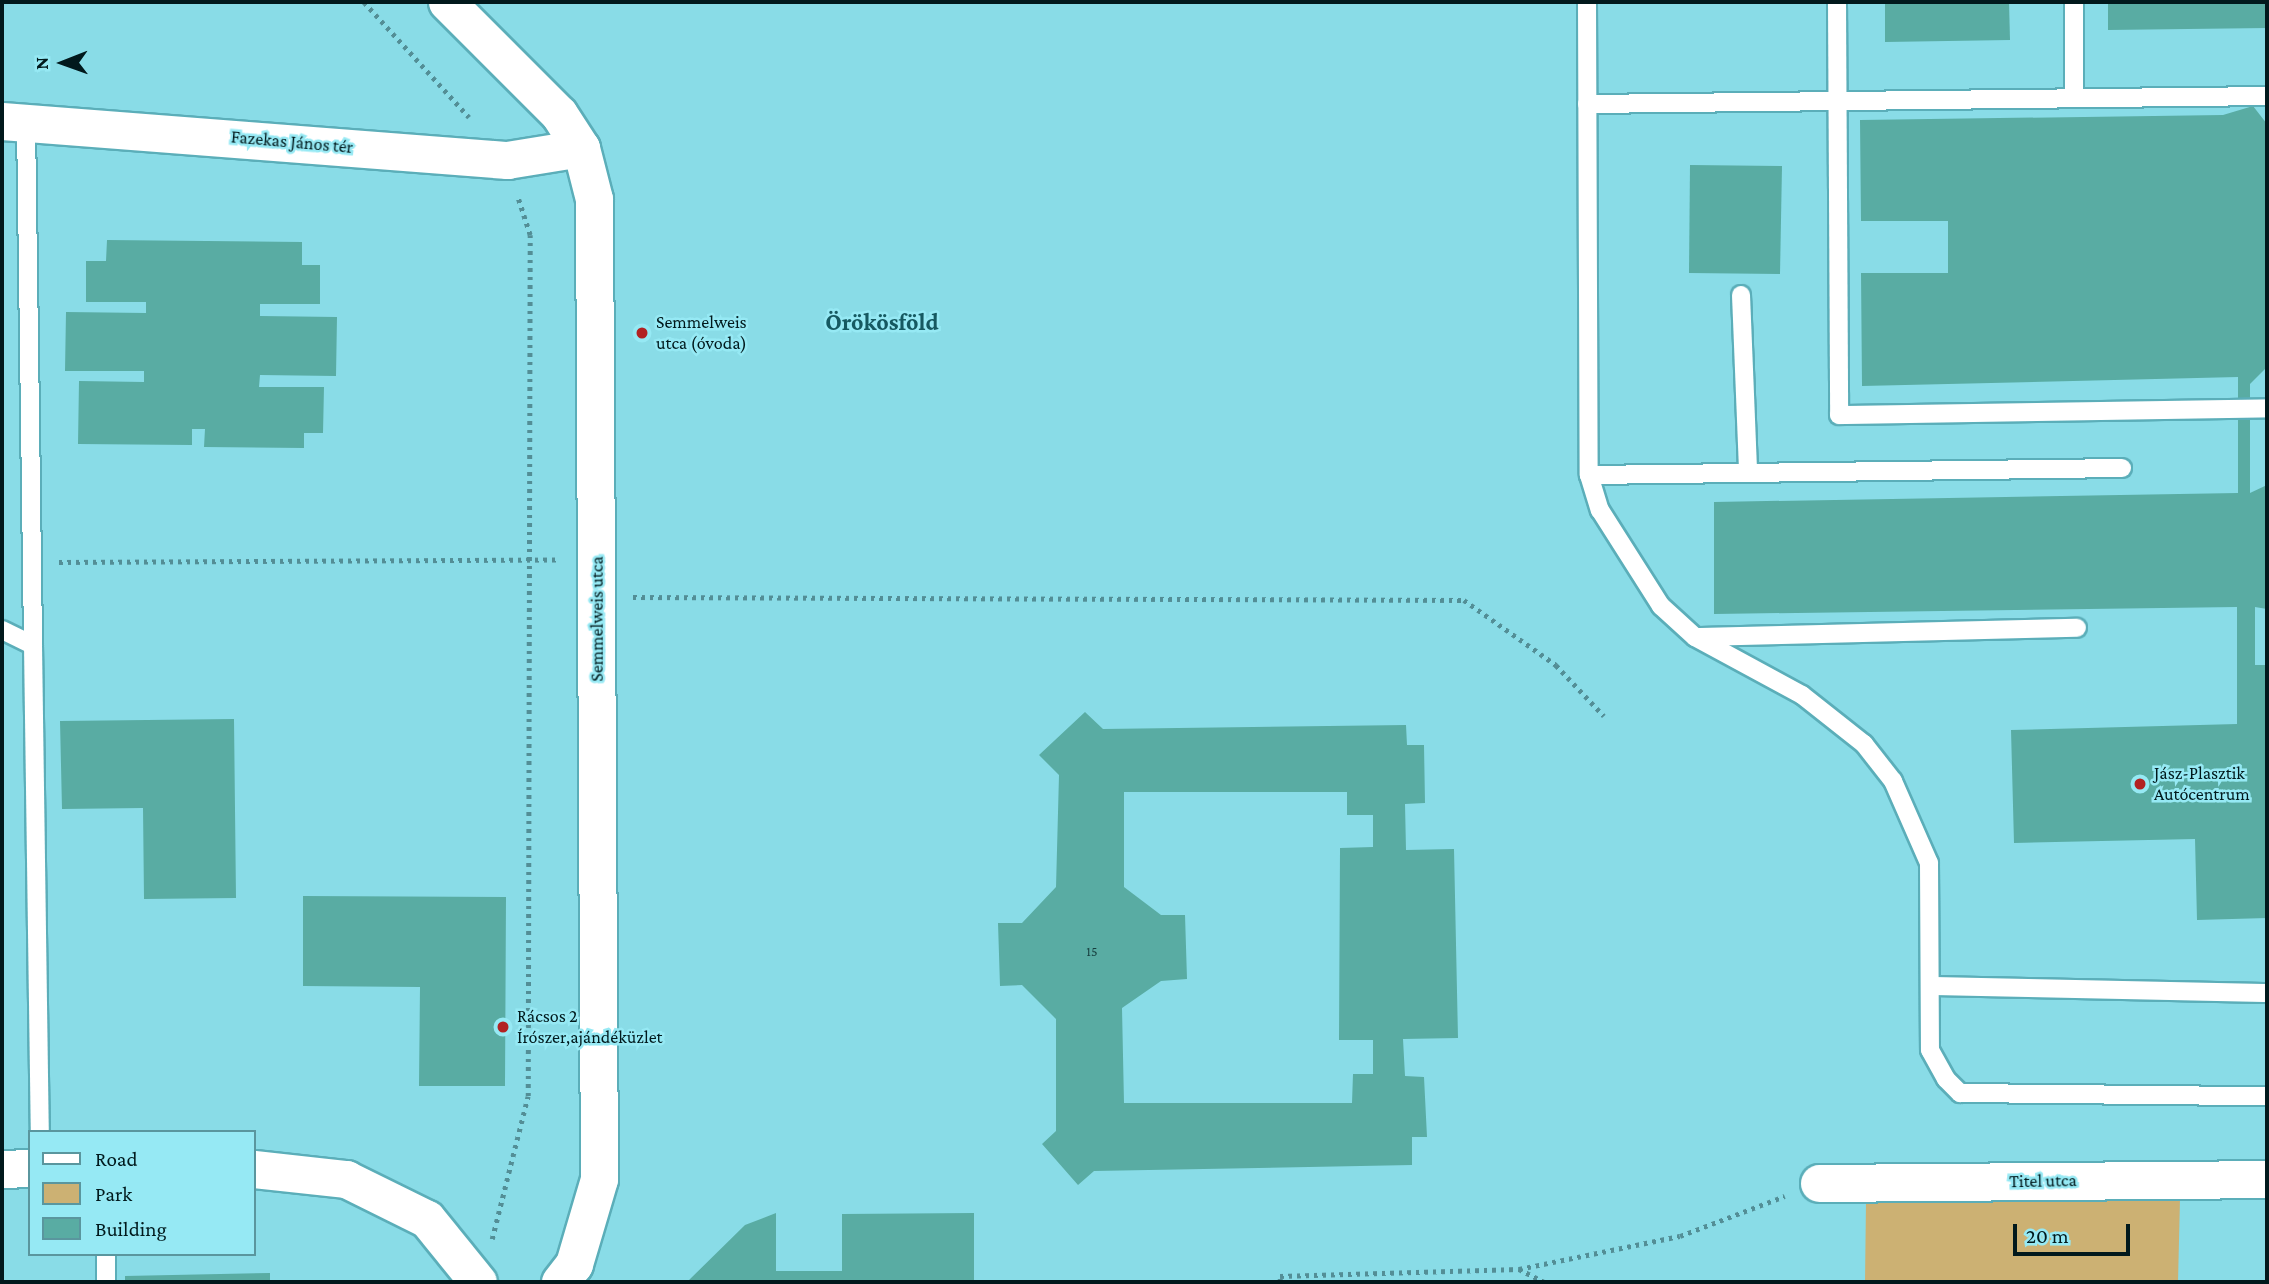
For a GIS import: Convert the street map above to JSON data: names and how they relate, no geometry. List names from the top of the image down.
{
  "streets": {
    "street": ["Fazekas János tér", "Semmelweis utca", "Titel utca"]
  },
  "crossings": [
    ["Fazekas János tér", "Semmelweis utca"]
  ],
  "districts": ["Örökösföld"],
  "places": ["Semmelweis utca (óvoda)", "Jász-Plasztik Autócentrum", "Rácsos 2 Írószer,ajándéküzlet"],
  "house_numbers": ["15"],
  "legend": ["Road", "Park", "Building"],
  "scale_bar": "20 m",
  "north": "left"
}
